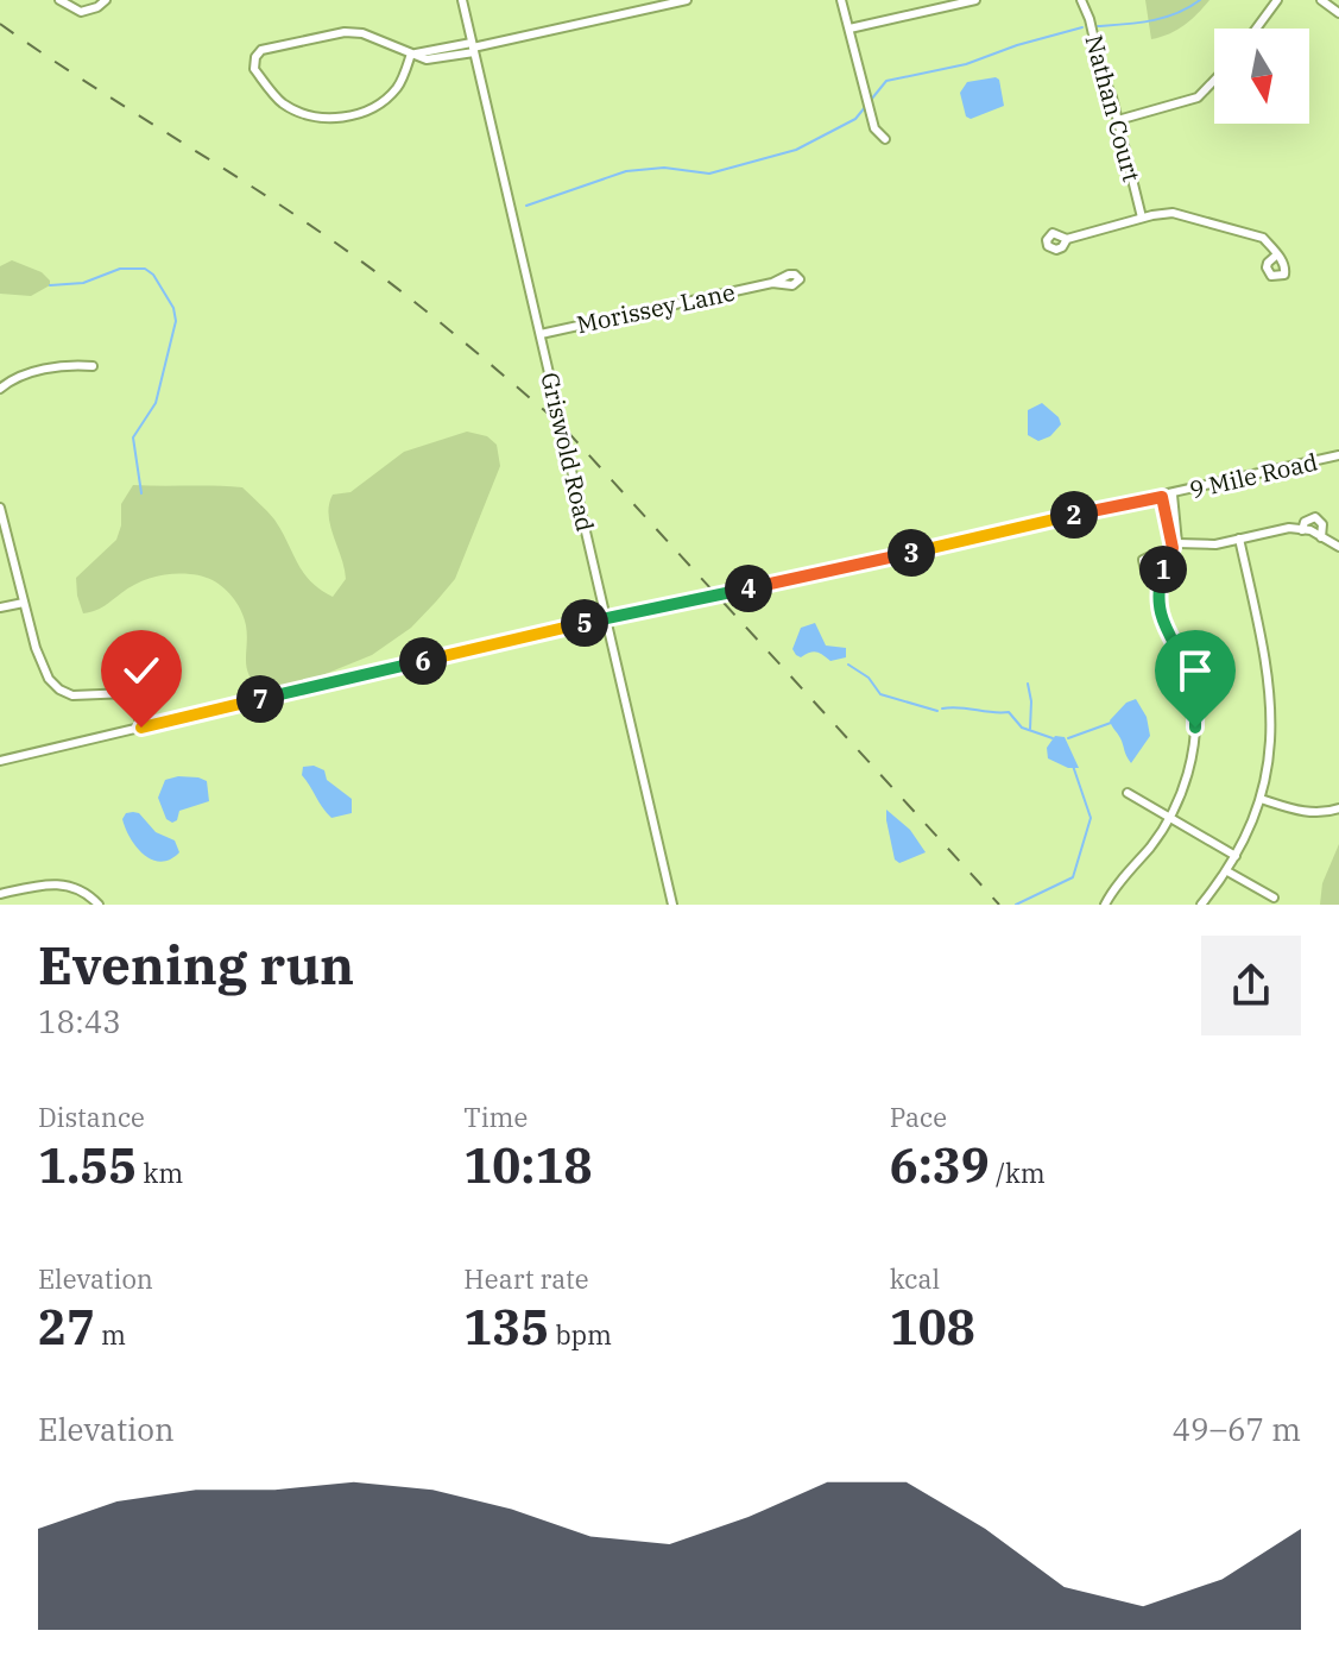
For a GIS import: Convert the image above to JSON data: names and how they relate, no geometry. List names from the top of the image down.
{
  "streets": {
    "street": [
      "Nathan Court",
      "Morissey Lane",
      "Griswold Road",
      "9 Mile Road"
    ]
  },
  "crossings": [
    ["Morissey Lane", "Griswold Road"],
    ["Griswold Road", "9 Mile Road"]
  ],
  "north": "bottom",
  "page": {
    "pins": [
      "2",
      "3",
      "1",
      "4",
      "5",
      "6",
      "7"
    ],
    "heading": ["Evening run", "18:43"],
    "stats": [
      ["Distance", "1.55 km"],
      ["Time", "10:18"],
      ["Pace", "6:39 /km"],
      ["Elevation", "27 m"],
      ["Heart rate", "135 bpm"],
      ["kcal", "108"]
    ],
    "chart": ["Elevation", "49–67 m"]
  }
}
